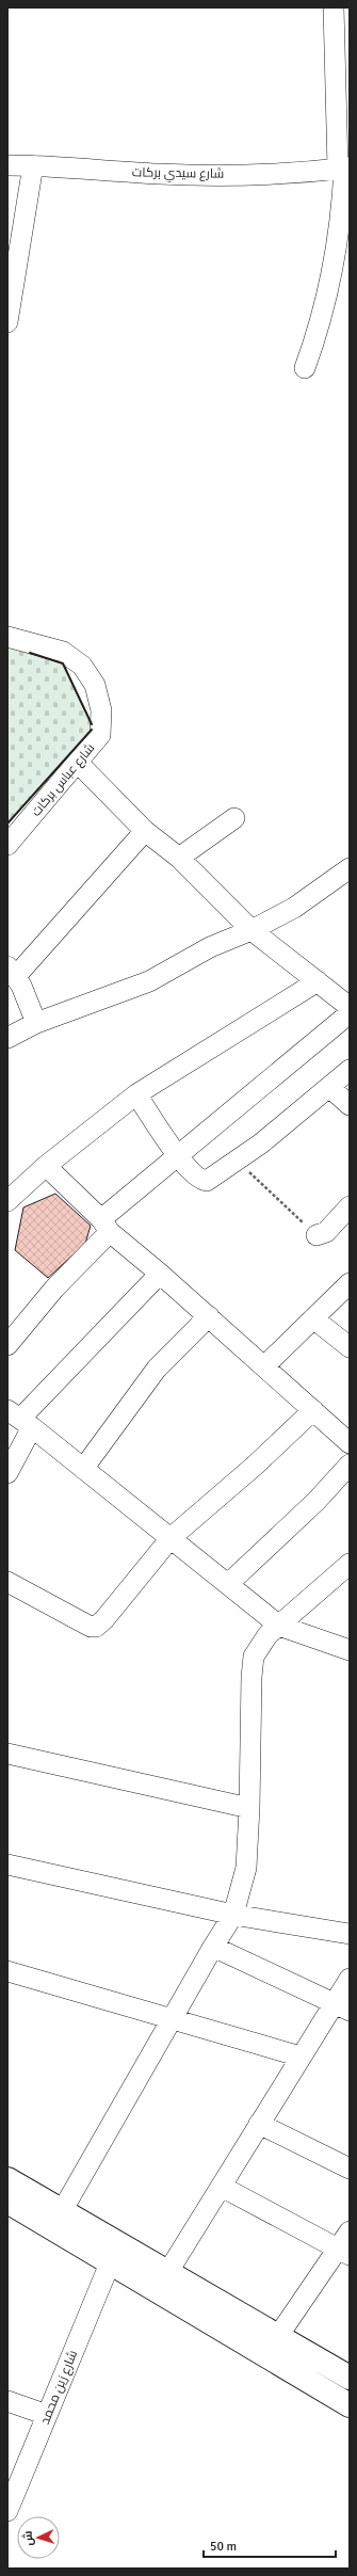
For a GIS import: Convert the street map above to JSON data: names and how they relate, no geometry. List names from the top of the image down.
{
  "streets": {
    "street": ["شارع سيدي بركات", "شارع عباس بركات", "شارع زين محمد"]
  },
  "scale_bar": "50 m",
  "north": "left"
}
